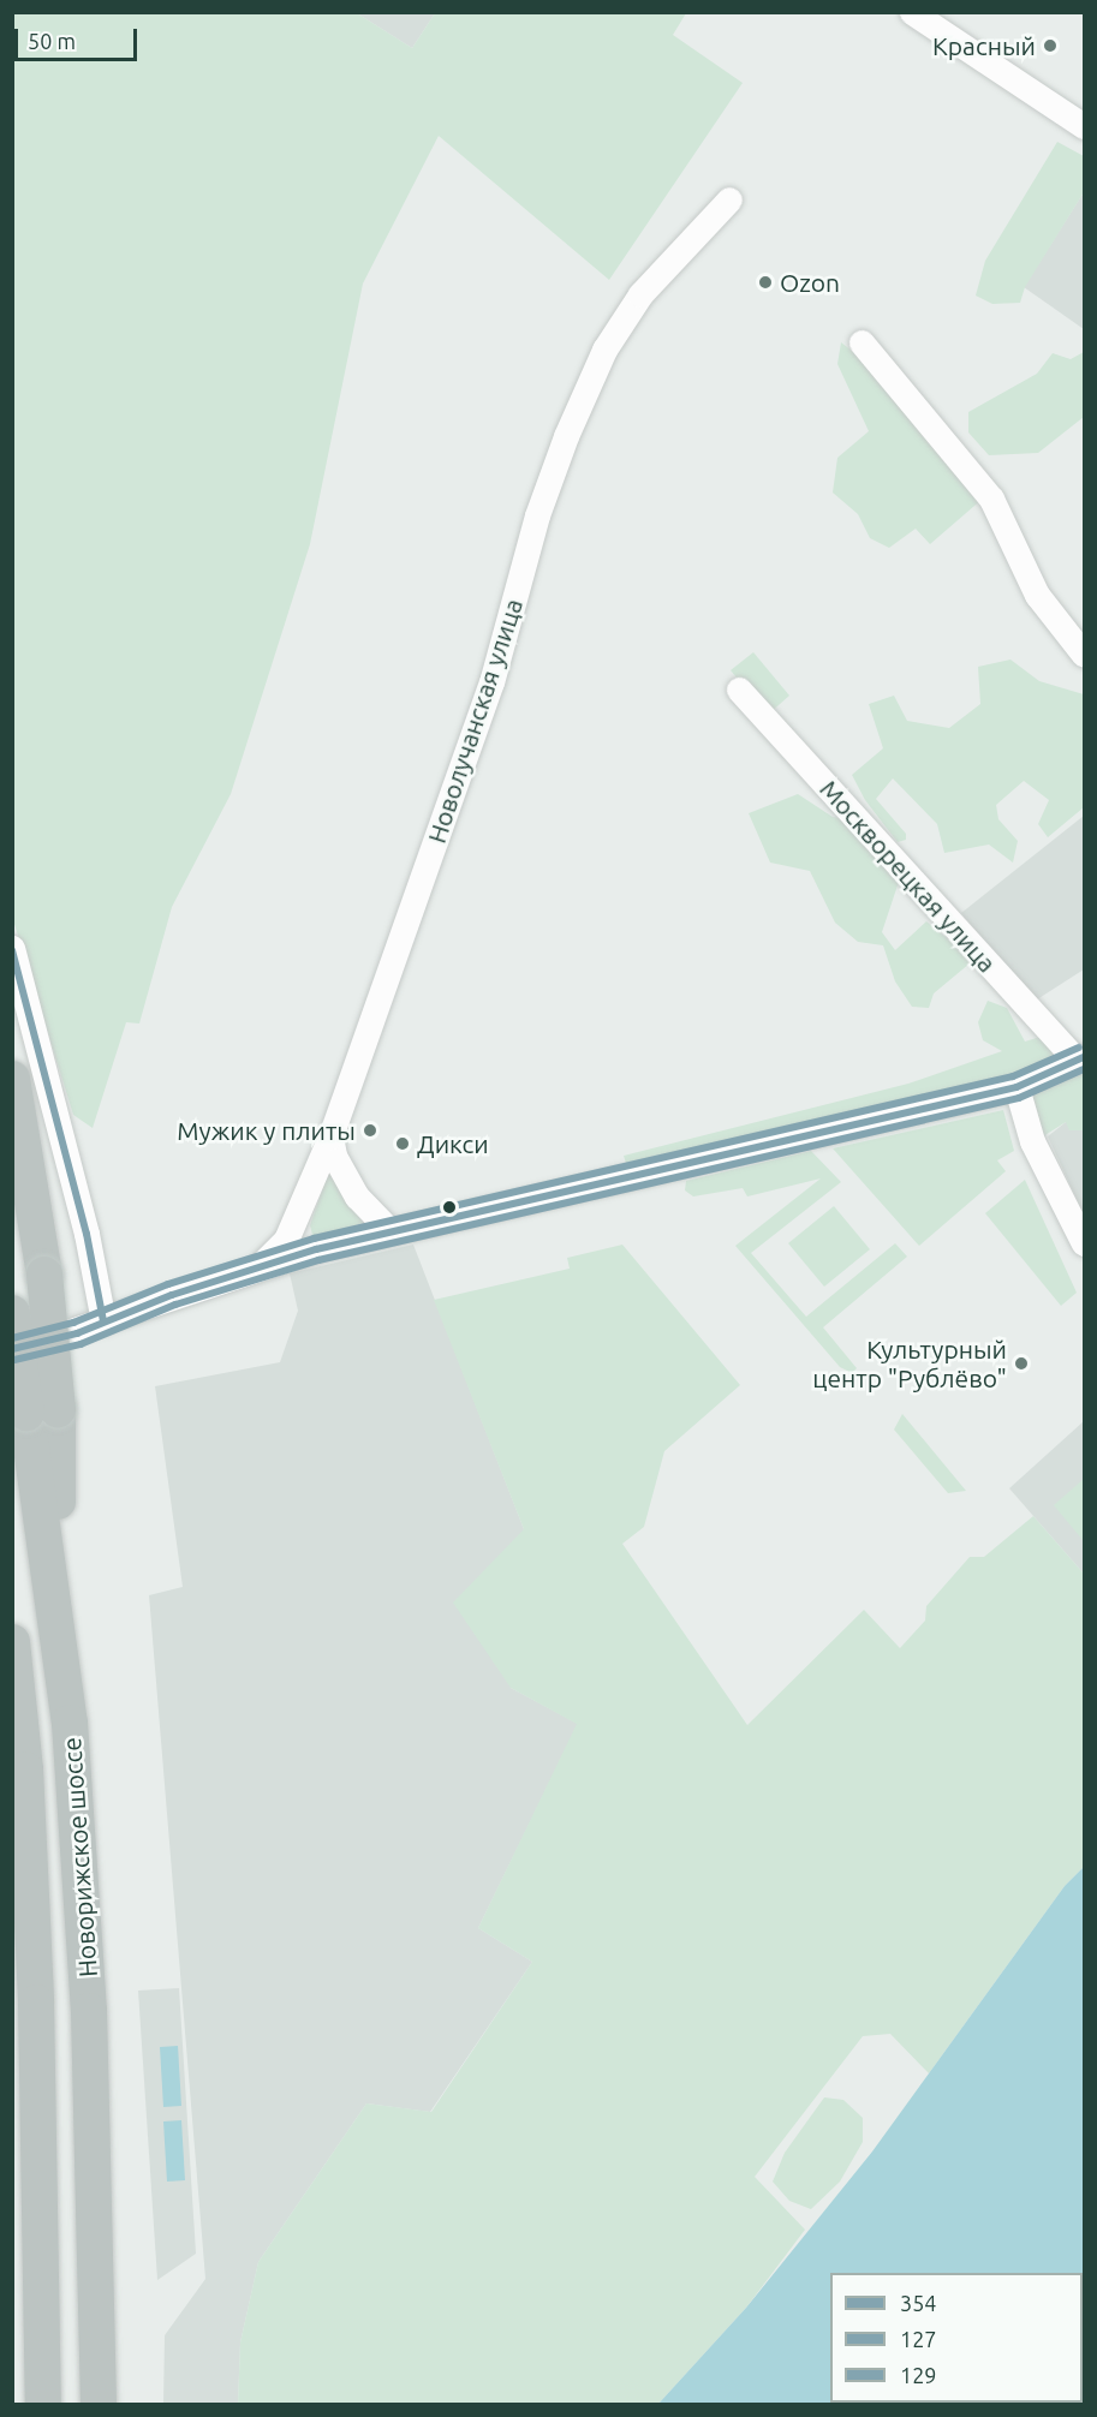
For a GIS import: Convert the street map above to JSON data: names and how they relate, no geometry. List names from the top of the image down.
{
  "streets": {
    "highway": ["Новорижское шоссе"],
    "street": ["Новолучанская улица", "Москворецкая улица"]
  },
  "places": [
    "Красный",
    "Ozon",
    "Мужик у плиты",
    "Дикси",
    "Культурный центр \"Рублёво\""
  ],
  "lines": ["transit line 354", "transit line 129", "transit line 127"],
  "legend": ["354", "127", "129"],
  "scale_bar": "50 m"
}
